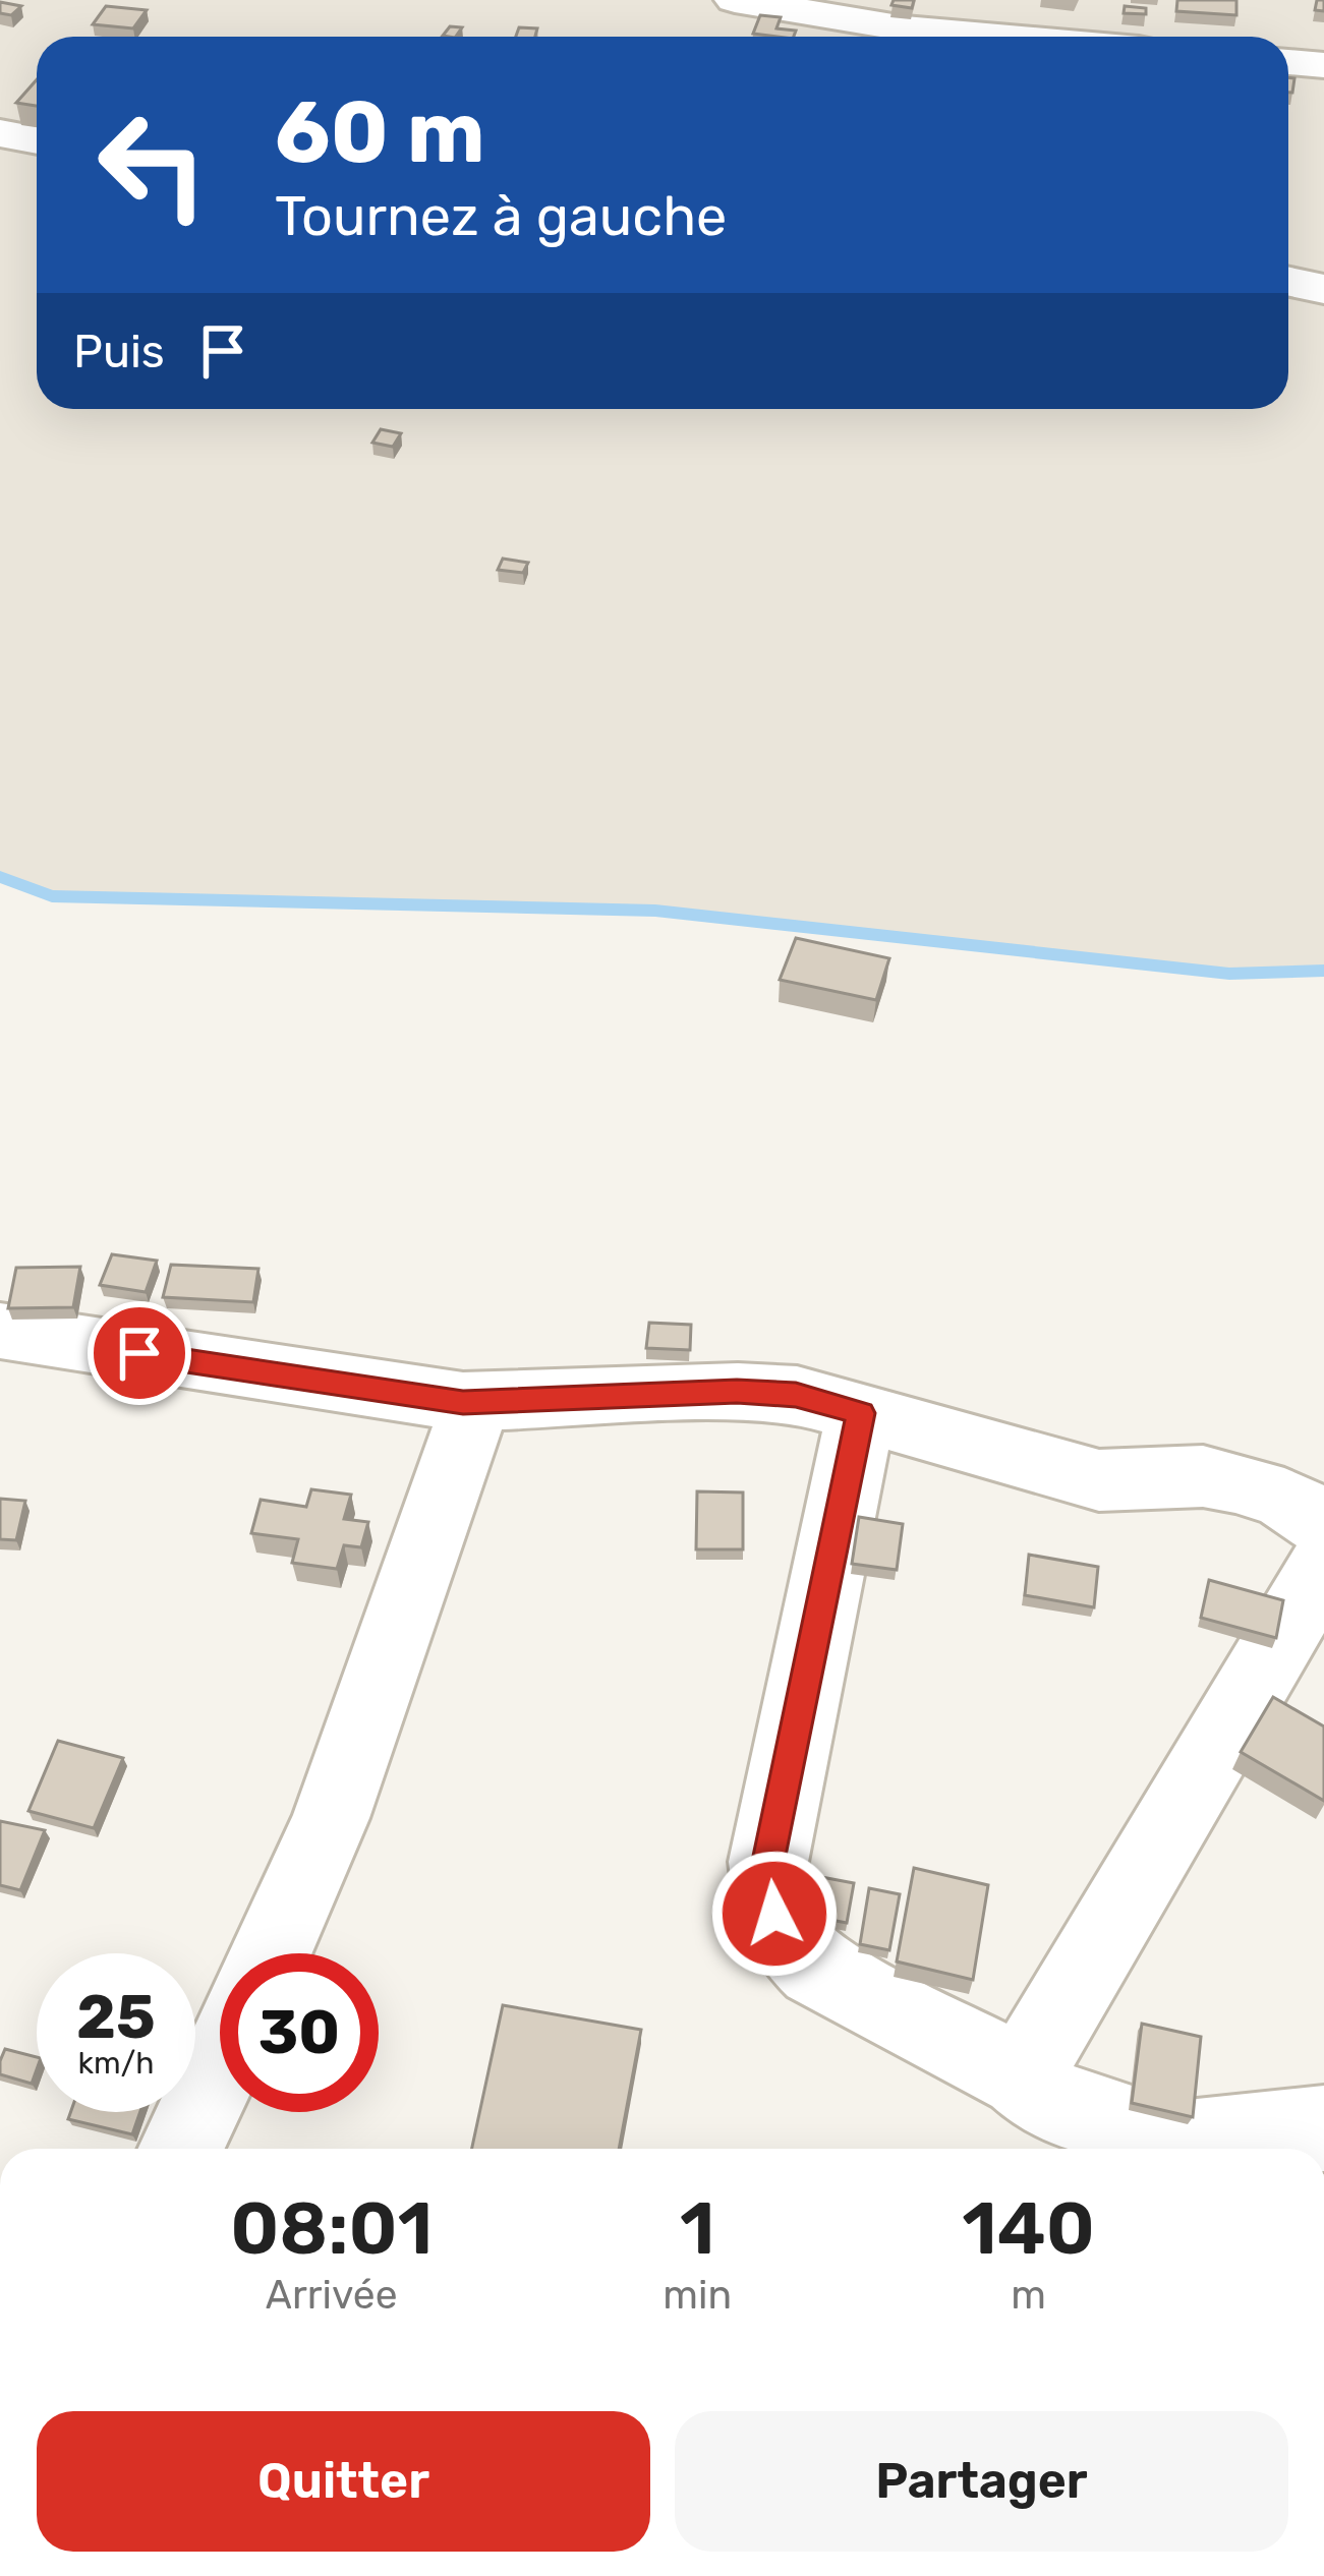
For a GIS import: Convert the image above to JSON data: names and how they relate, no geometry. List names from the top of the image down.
{
  "page": {
    "turn": ["60 m", "Tournez à gauche"],
    "then": "Puis",
    "speed": "25 km/h",
    "limit": "30",
    "eta": [
      "08:01",
      "Arrivée",
      "1",
      "min",
      "140",
      "m"
    ],
    "buttons": ["Quitter", "Partager"]
  }
}
